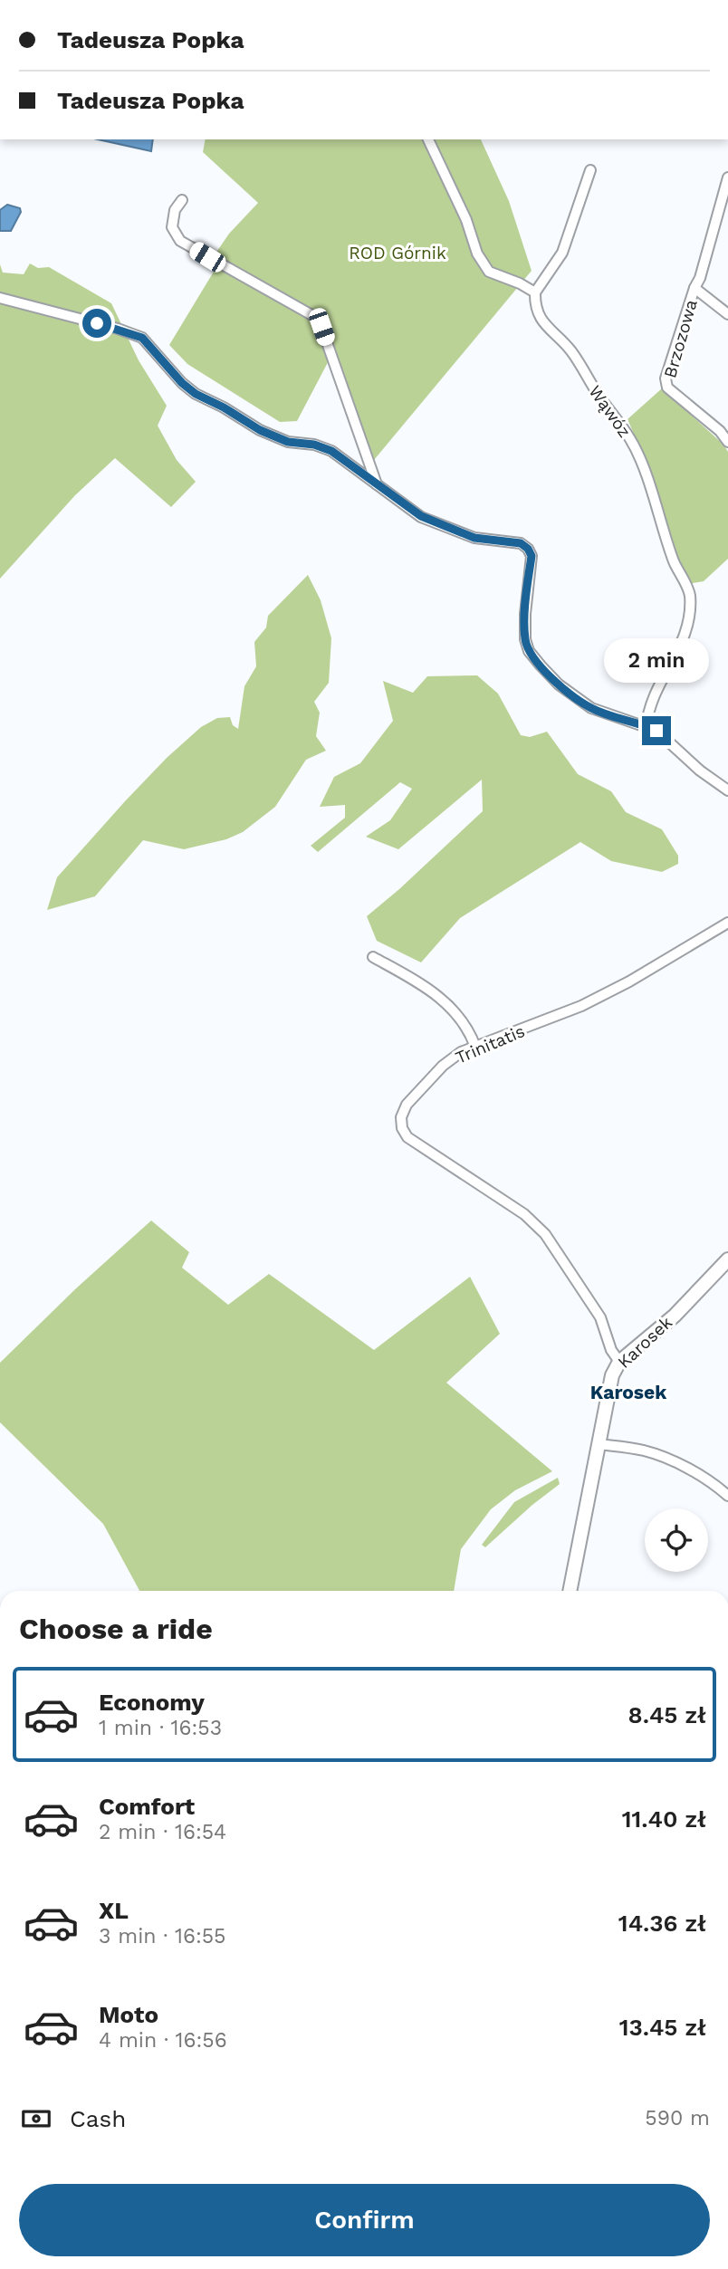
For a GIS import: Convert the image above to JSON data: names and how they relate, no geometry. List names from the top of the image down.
{
  "streets": {
    "street": [
      "Brzozowa",
      "Wąwóz",
      "Trinitatis",
      "Karosek"
    ]
  },
  "crossings": [
    ["Trinitatis", "Karosek"]
  ],
  "districts": ["Karosek"],
  "parks": ["ROD Górnik"],
  "page": {
    "banner": ["Tadeusza Popka", "Tadeusza Popka"],
    "bubble": "2 min",
    "heading": "Choose a ride",
    "list": [
      {
        "name": "Economy",
        "note": "1 min · 16:53",
        "value": "8.45 zł"
      },
      {
        "name": "Comfort",
        "note": "2 min · 16:54",
        "value": "11.40 zł"
      },
      {
        "name": "XL",
        "note": "3 min · 16:55",
        "value": "14.36 zł"
      },
      {
        "name": "Moto",
        "note": "4 min · 16:56",
        "value": "13.45 zł"
      }
    ],
    "pay": ["Cash", "590 m"],
    "buttons": "Confirm"
  }
}
